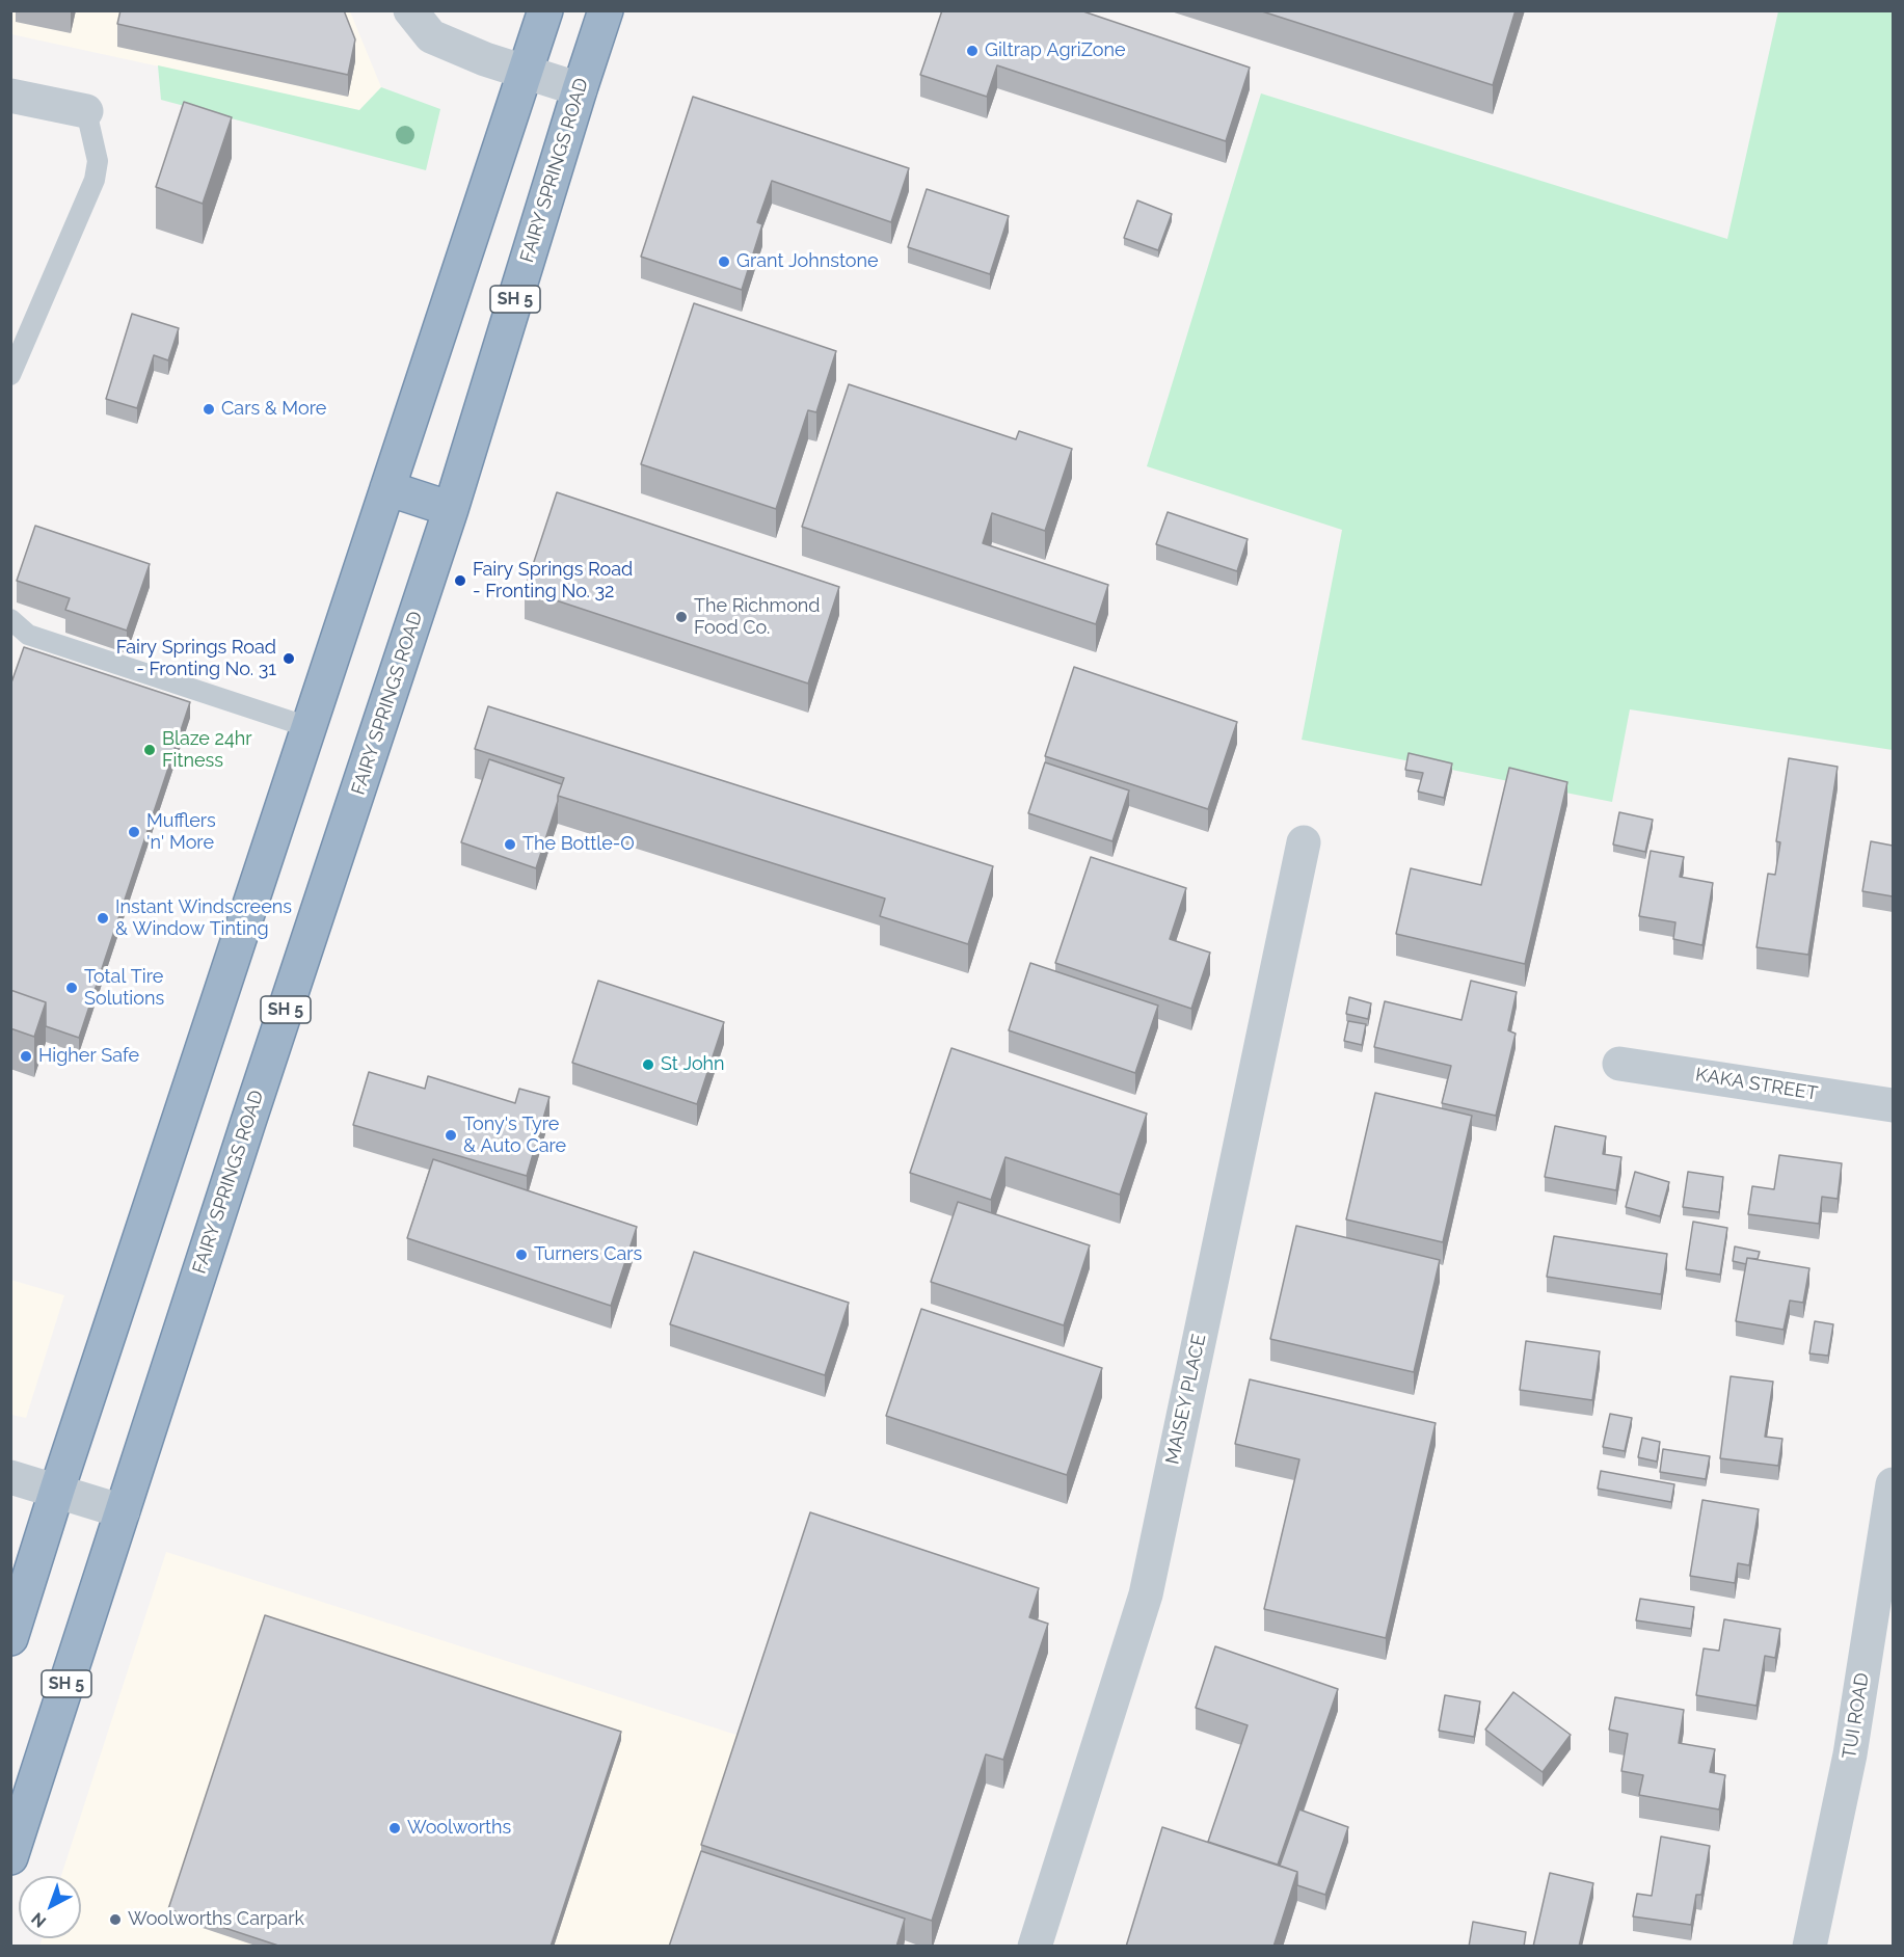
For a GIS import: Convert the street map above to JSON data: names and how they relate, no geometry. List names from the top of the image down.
{
  "streets": {
    "highway": ["FAIRY SPRINGS ROAD", "SH 5"],
    "street": ["KAKA STREET", "MAISEY PLACE", "TUI ROAD"]
  },
  "places": [
    "Giltrap AgriZone",
    "Grant Johnstone",
    "Cars & More",
    "Fairy Springs Road - Fronting No. 32",
    "The Richmond Food Co.",
    "Fairy Springs Road - Fronting No. 31",
    "Blaze 24hr Fitness",
    "Mufflers 'n' More",
    "The Bottle-O",
    "Instant Windscreens & Window Tinting",
    "Total Tire Solutions",
    "Higher Safe",
    "St John",
    "Tony's Tyre & Auto Care",
    "Turners Cars",
    "Woolworths",
    "Woolworths Carpark"
  ],
  "north": "bottom left"
}
